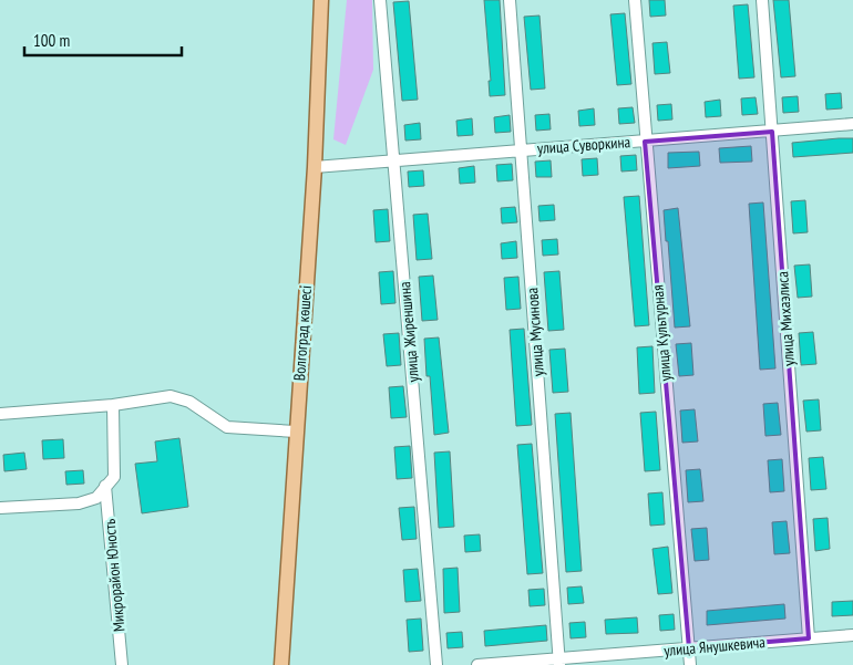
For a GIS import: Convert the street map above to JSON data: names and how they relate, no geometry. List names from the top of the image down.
{
  "streets": {
    "main road": ["Волгоград көшесі"],
    "street": [
      "улица Суворкина",
      "улица Михаэлиса",
      "улица Жиреншина",
      "улица Мусинова",
      "улица Культурная",
      "Микрорайон Юность",
      "улица Янушкевича"
    ]
  },
  "crossings": [
    ["улица Суворкина", "улица Михаэлиса"],
    ["улица Суворкина", "улица Жиреншина"],
    ["улица Суворкина", "улица Мусинова"],
    ["улица Суворкина", "Волгоград көшесі"],
    ["улица Суворкина", "улица Культурная"],
    ["улица Михаэлиса", "улица Янушкевича"],
    ["улица Мусинова", "улица Янушкевича"],
    ["улица Культурная", "улица Янушкевича"]
  ],
  "scale_bar": "100 m"
}
